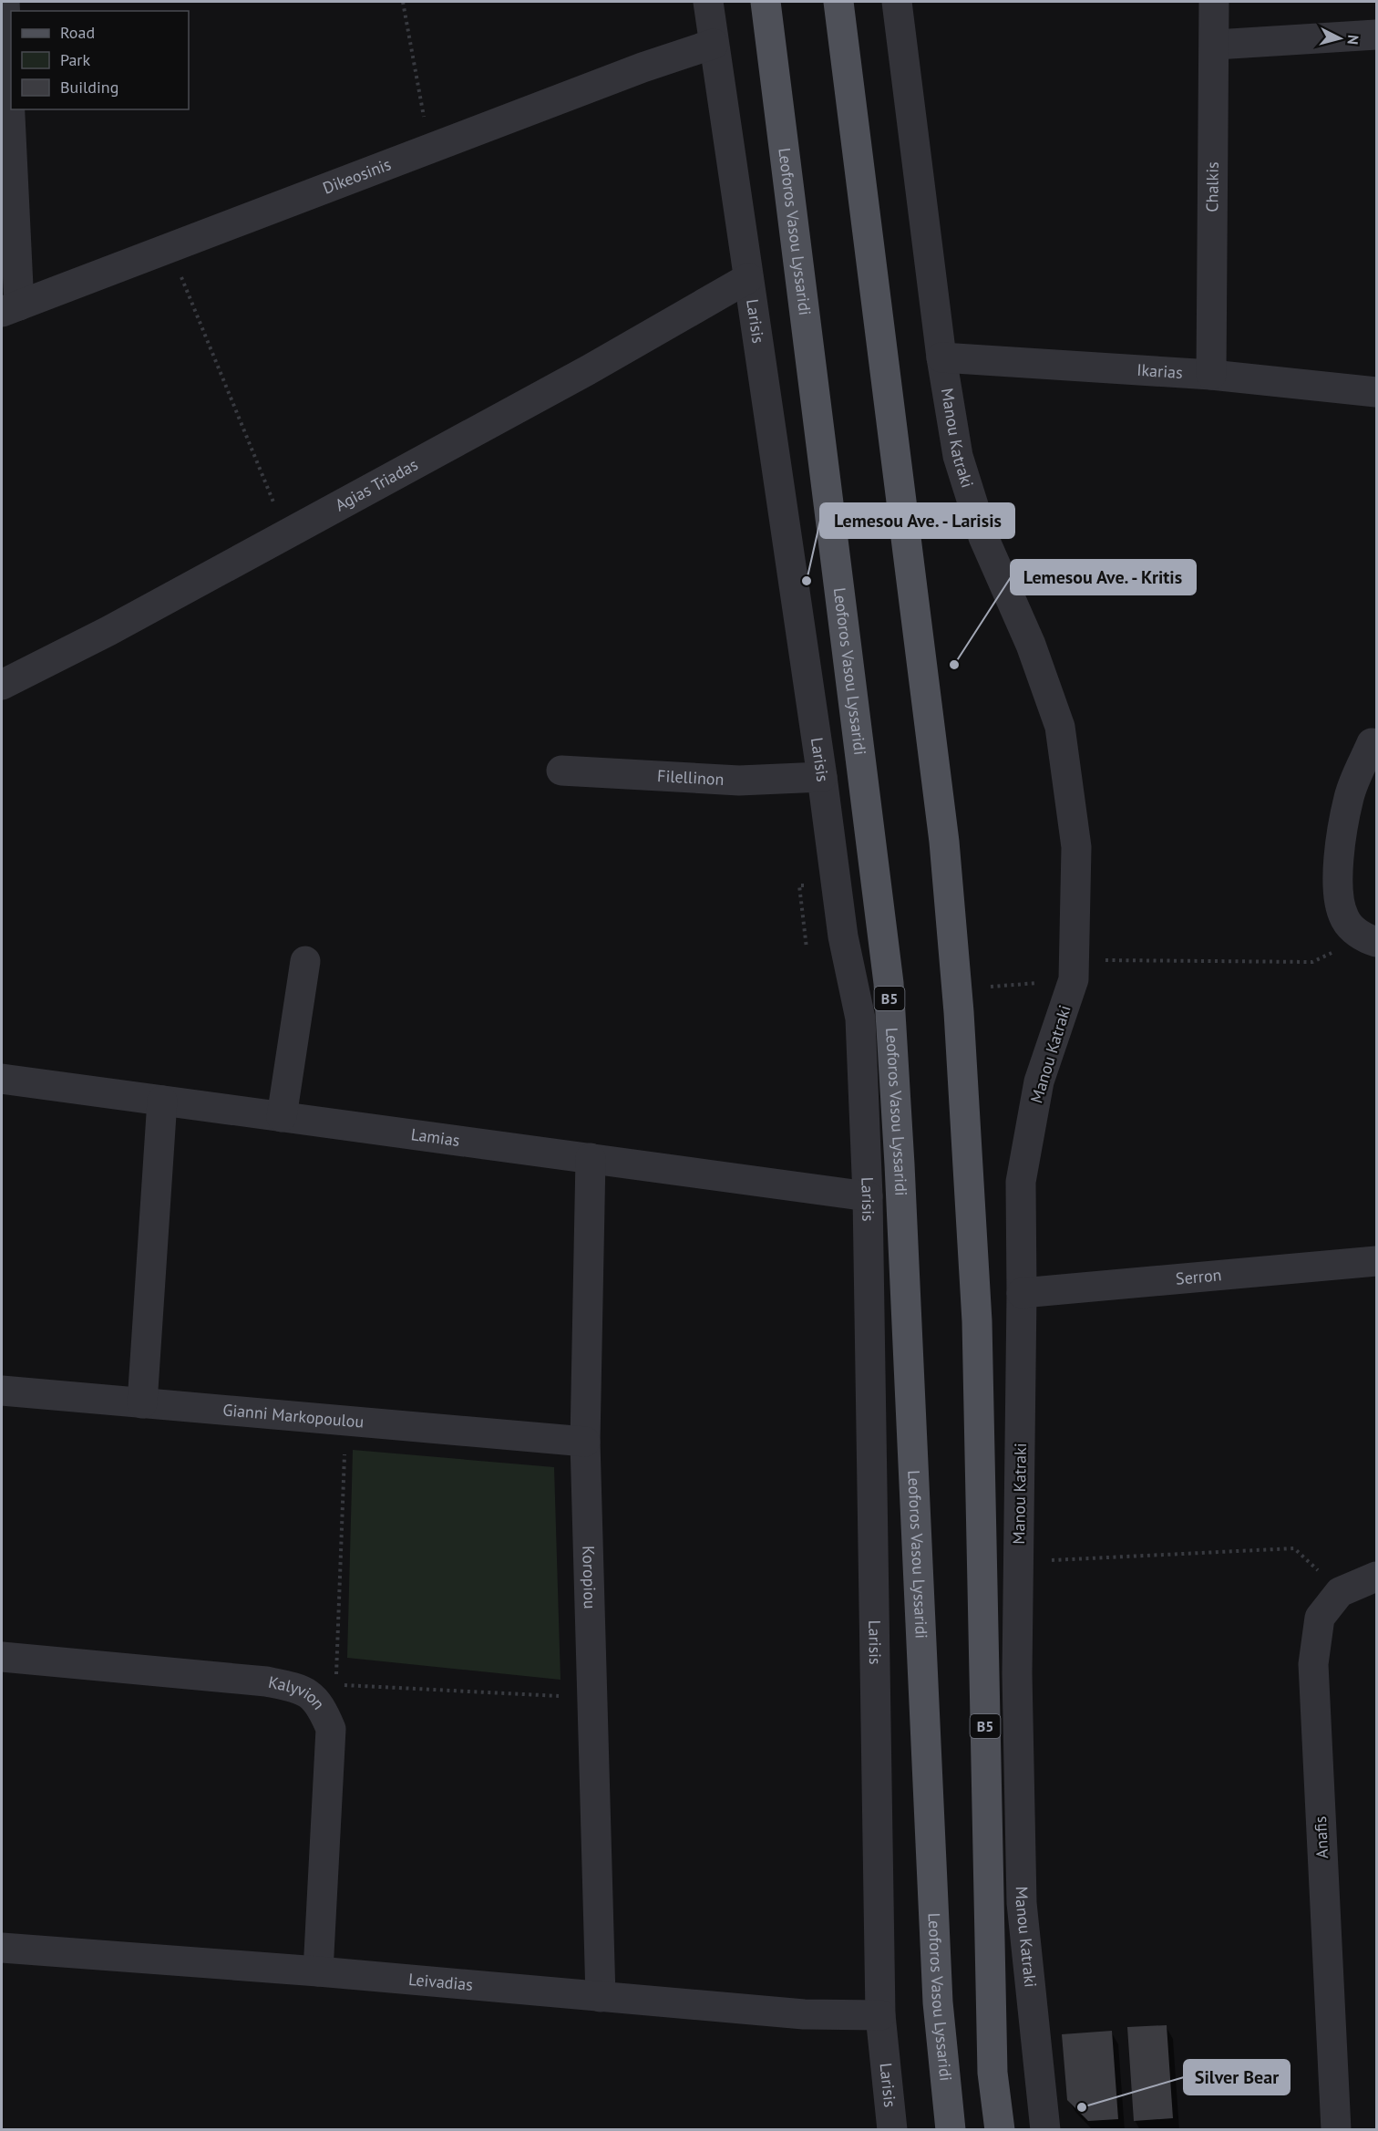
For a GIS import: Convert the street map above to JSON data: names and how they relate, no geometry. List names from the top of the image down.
{
  "streets": {
    "main road": ["Leoforos Vasou Lyssaridi", "B5"],
    "street": [
      "Dikeosinis",
      "Chalkis",
      "Larisis",
      "Ikarias",
      "Manou Katraki",
      "Agias Triadas",
      "Filellinon",
      "Lamias",
      "Serron",
      "Gianni Markopoulou",
      "Koropiou",
      "Kalyvion",
      "Anafis",
      "Leivadias"
    ]
  },
  "crossings": [
    ["Dikeosinis", "Larisis"],
    ["Chalkis", "Ikarias"],
    ["Larisis", "Agias Triadas"],
    ["Larisis", "Filellinon"],
    ["Larisis", "Lamias"],
    ["Larisis", "Leivadias"],
    ["Ikarias", "Manou Katraki"],
    ["Manou Katraki", "Serron"],
    ["Lamias", "Koropiou"],
    ["Gianni Markopoulou", "Koropiou"],
    ["Koropiou", "Leivadias"],
    ["Kalyvion", "Leivadias"]
  ],
  "places": ["Lemesou Ave. - Larisis", "Lemesou Ave. - Kritis", "Silver Bear"],
  "legend": ["Road", "Park", "Building"],
  "north": "right"
}
